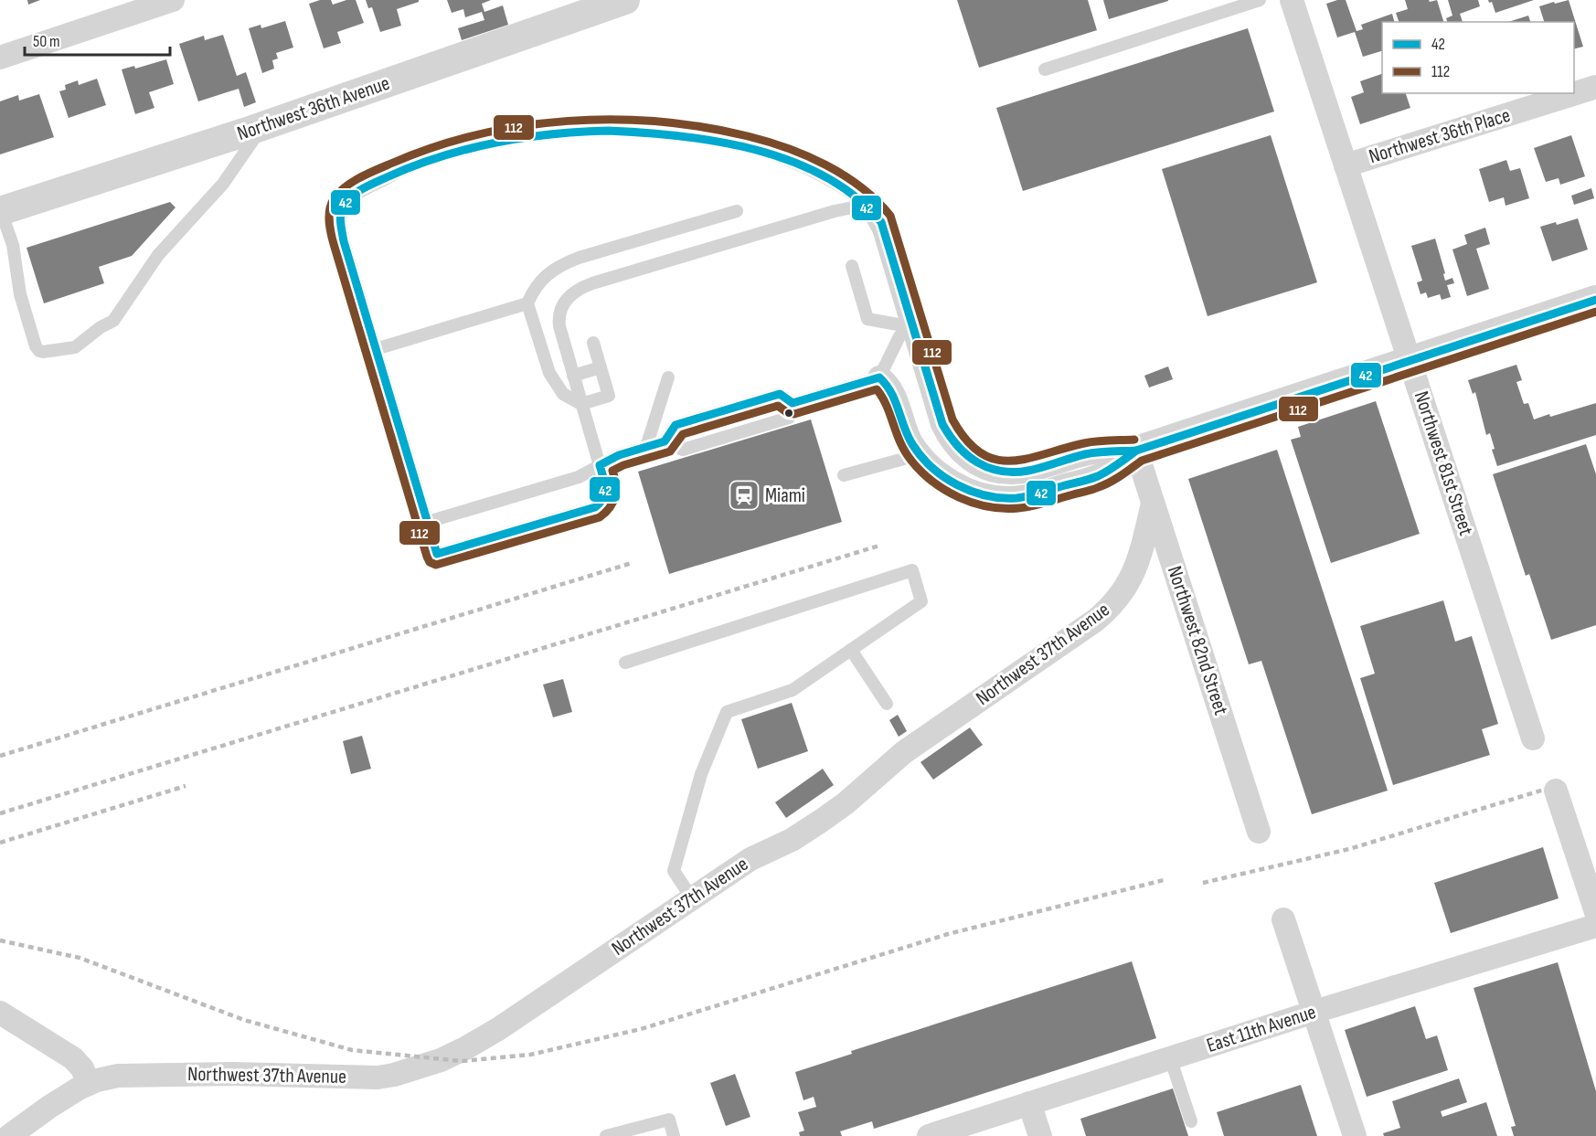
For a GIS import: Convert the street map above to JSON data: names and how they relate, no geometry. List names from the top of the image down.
{
  "streets": {
    "street": [
      "Northwest 36th Avenue",
      "Northwest 36th Place",
      "Northwest 81st Street",
      "Northwest 82nd Street",
      "Northwest 37th Avenue",
      "East 11th Avenue"
    ]
  },
  "crossings": [
    ["Northwest 36th Place", "Northwest 81st Street"],
    ["Northwest 82nd Street", "Northwest 37th Avenue"]
  ],
  "places": {
    "station": ["Miami"]
  },
  "lines": ["transit line 112", "transit line 42"],
  "legend": ["42", "112"],
  "scale_bar": "50 m"
}
